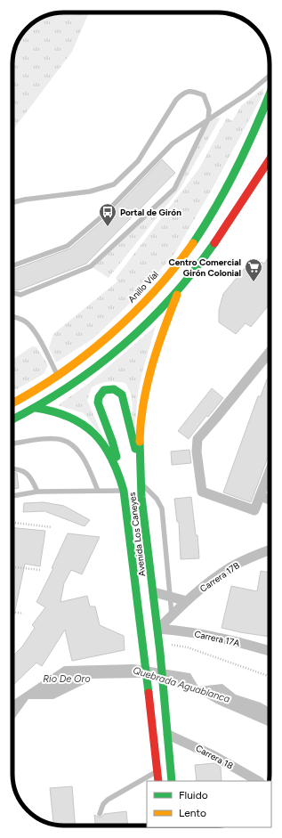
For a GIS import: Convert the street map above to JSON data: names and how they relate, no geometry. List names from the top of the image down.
{
  "streets": {
    "main road": ["Anillo Víal", "Avenida Los Caneyes"],
    "street": ["Carrera 17B", "Carrera 17A", "Carrera 18"]
  },
  "crossings": [
    ["Avenida Los Caneyes", "Carrera 17B"],
    ["Avenida Los Caneyes", "Carrera 17A"],
    ["Avenida Los Caneyes", "Carrera 18"],
    ["Carrera 17B", "Carrera 17A"]
  ],
  "water": ["Rio De Oro", "Quebrada Aguablanca"],
  "places": {
    "bus stop": ["Portal de Girón"],
    "supermarket": ["Centro Comercial Girón Colonial"]
  },
  "legend": ["Fluido", "Lento"]
}
